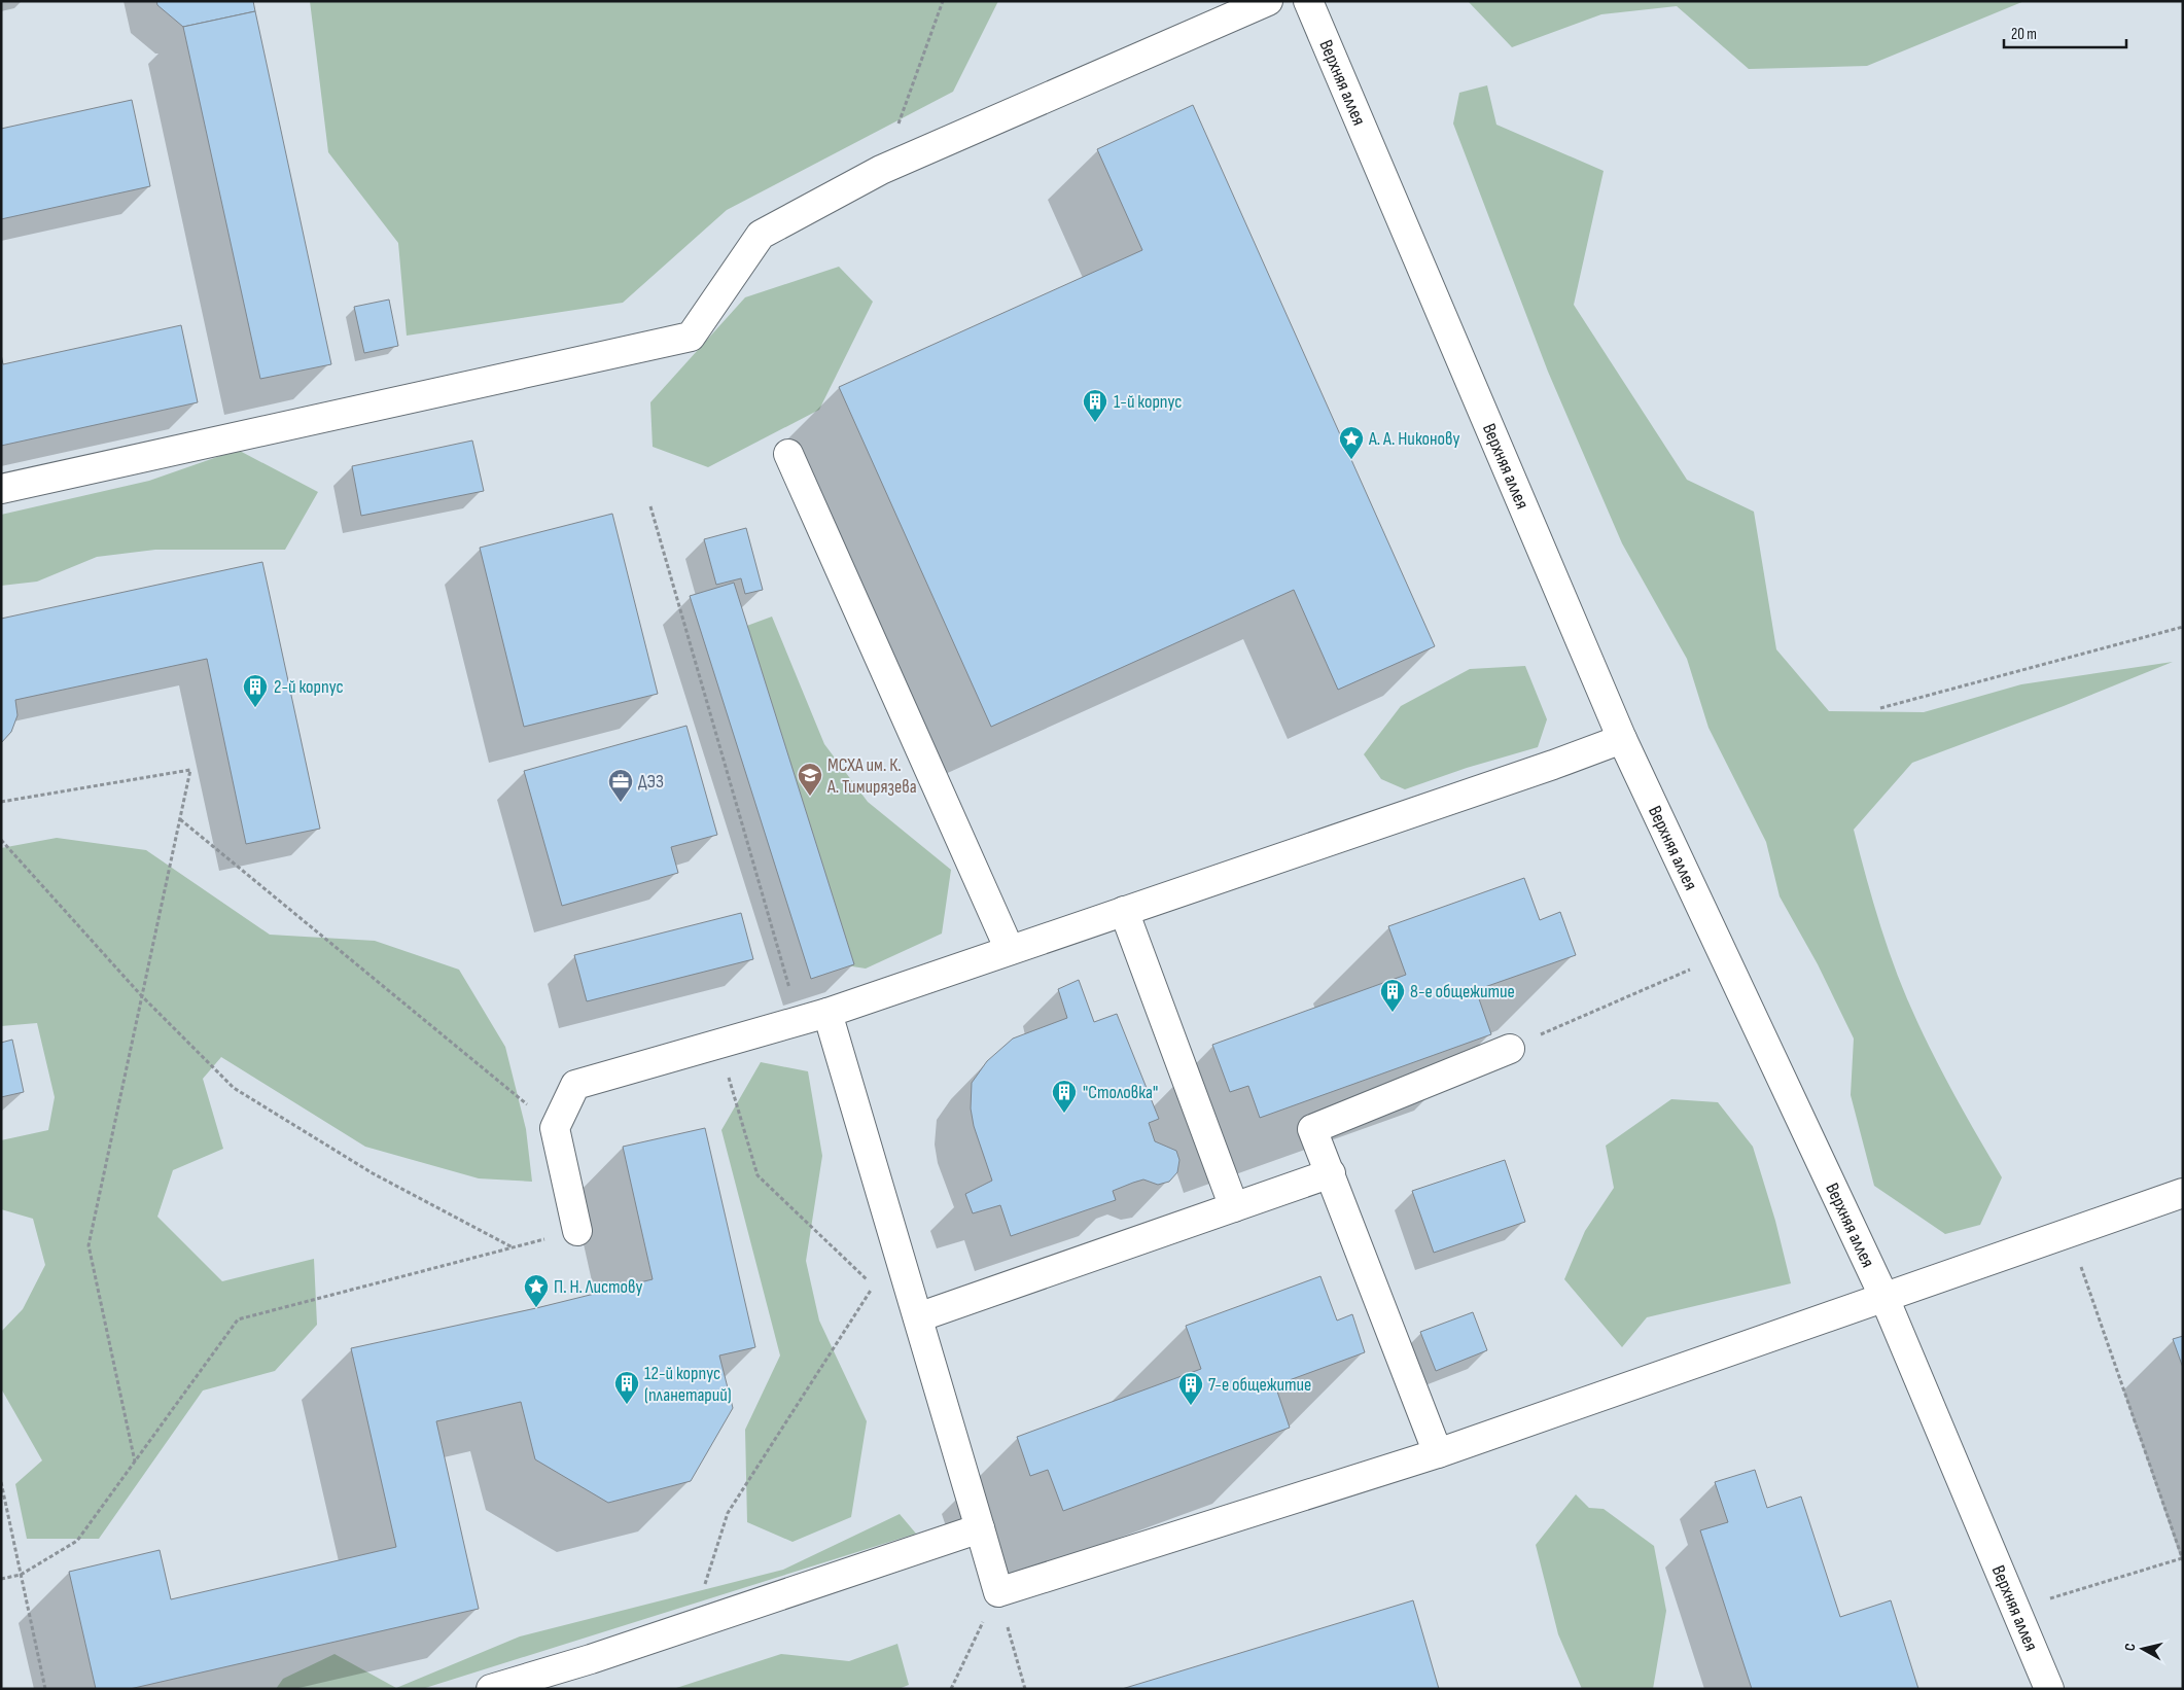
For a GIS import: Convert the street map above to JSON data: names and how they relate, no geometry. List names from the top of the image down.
{
  "streets": {
    "street": ["Верхняя аллея"]
  },
  "places": {
    "building": [
      "1-й корпус",
      "2-й корпус",
      "8-е общежитие",
      "\"Столовка\"",
      "12-й корпус (планетарий)",
      "7-е общежитие"
    ],
    "place": ["А. А. Никонову", "П. Н. Листову"],
    "school or university": ["МСХА им. К. А. Тимирязева"],
    "office": ["ДЭЗ"]
  },
  "scale_bar": "20 m",
  "north": "left"
}
